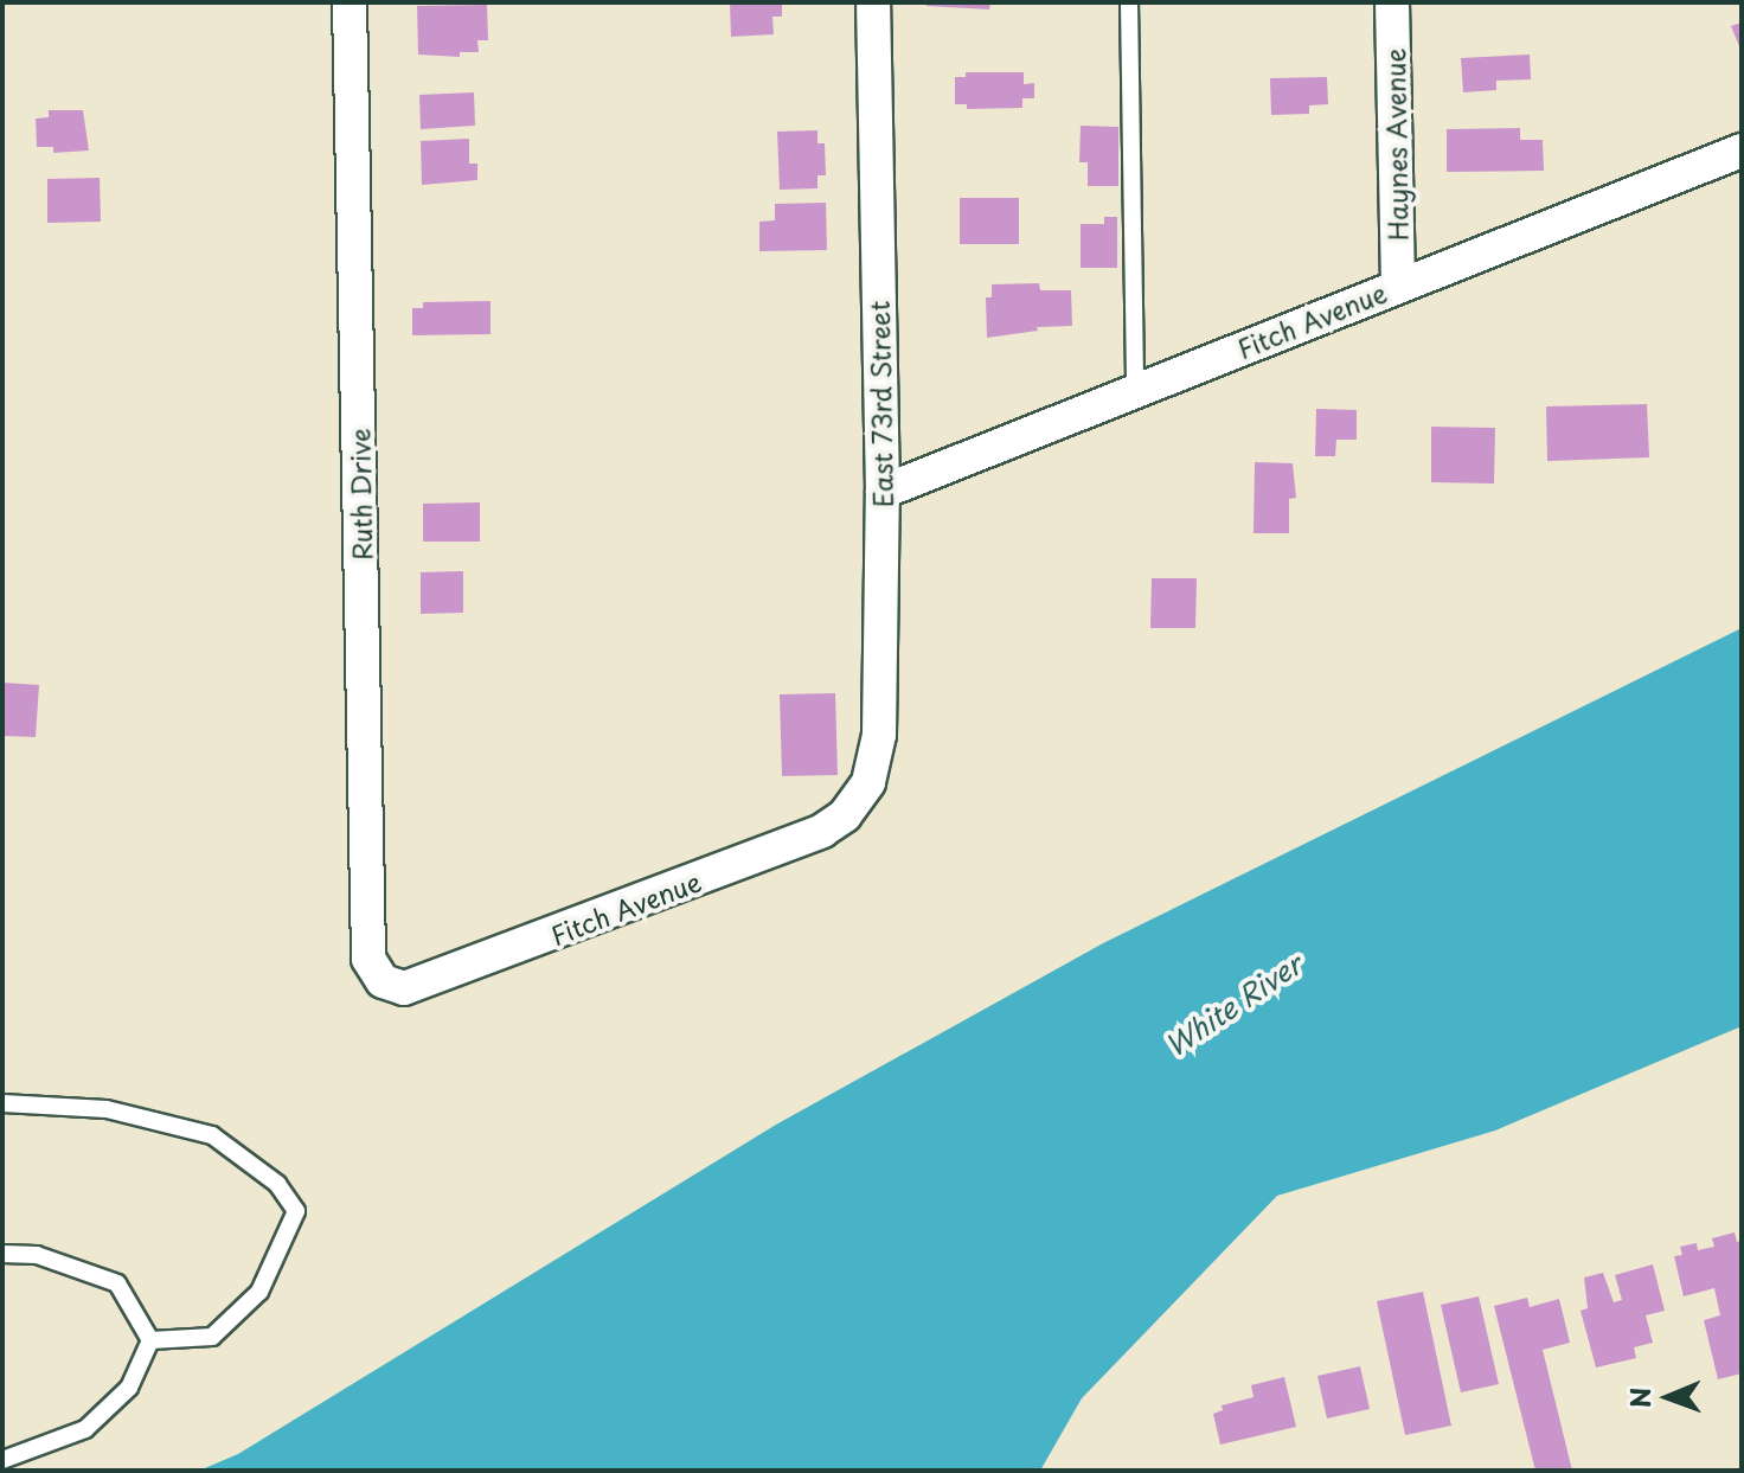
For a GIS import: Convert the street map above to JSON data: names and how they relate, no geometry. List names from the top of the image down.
{
  "streets": {
    "street": [
      "Haynes Avenue",
      "Fitch Avenue",
      "East 73rd Street",
      "Ruth Drive"
    ]
  },
  "crossings": [
    ["Haynes Avenue", "Fitch Avenue"],
    ["Fitch Avenue", "East 73rd Street"],
    ["Fitch Avenue", "Ruth Drive"]
  ],
  "water": ["White River"],
  "north": "left"
}
